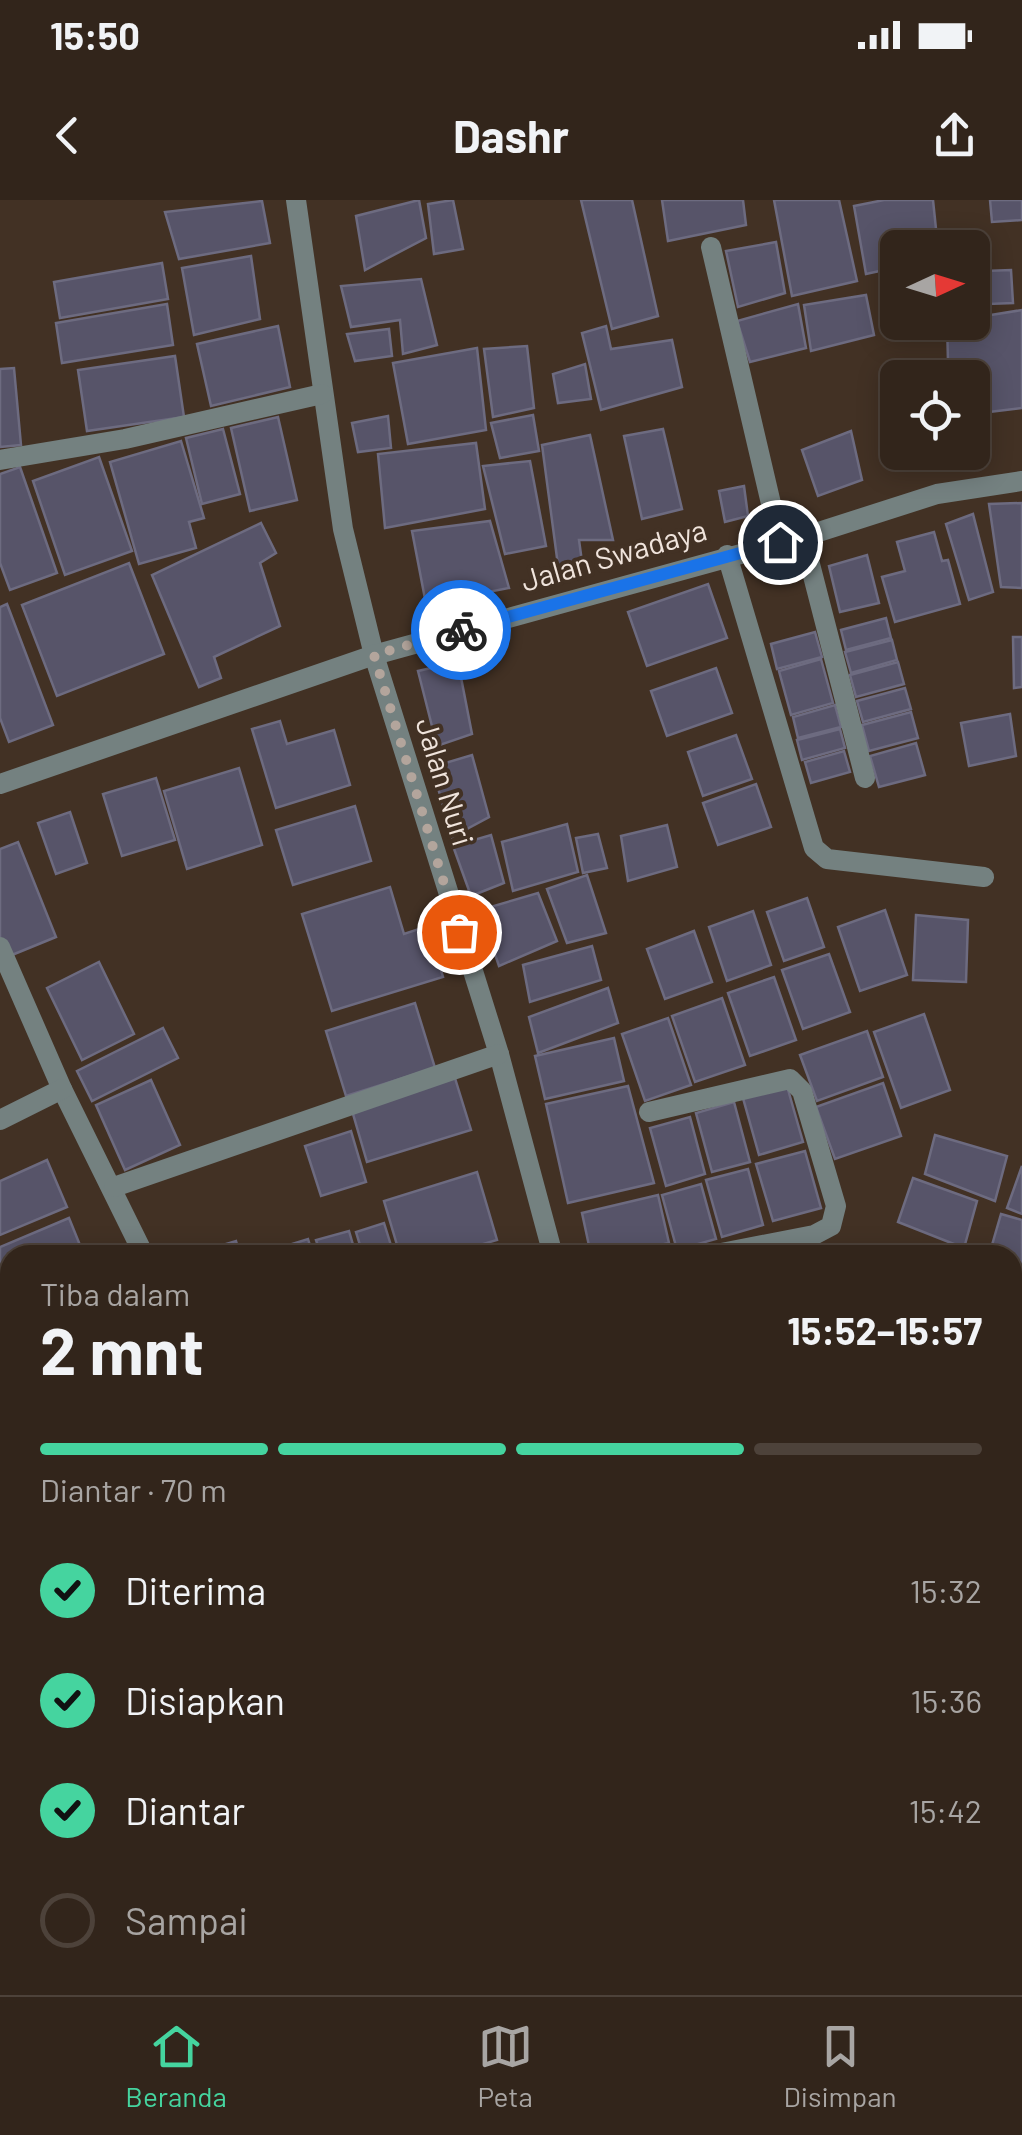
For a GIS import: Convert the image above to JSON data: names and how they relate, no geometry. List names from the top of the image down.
{
  "streets": {
    "street": ["Jalan Swadaya", "Jalan Nuri"]
  },
  "crossings": [
    ["Jalan Swadaya", "Jalan Nuri"]
  ],
  "north": "right",
  "page": {
    "status": "15:50",
    "header": "Dashr",
    "heading": ["2 mnt", "Tiba dalam", "15:52–15:57"],
    "bar": "Diantar · 70 m",
    "list": [
      ["Diterima", "15:32"],
      ["Disiapkan", "15:36"],
      ["Diantar", "15:42"],
      "Sampai"
    ],
    "tabs": ["Beranda", "Peta", "Disimpan"]
  }
}
